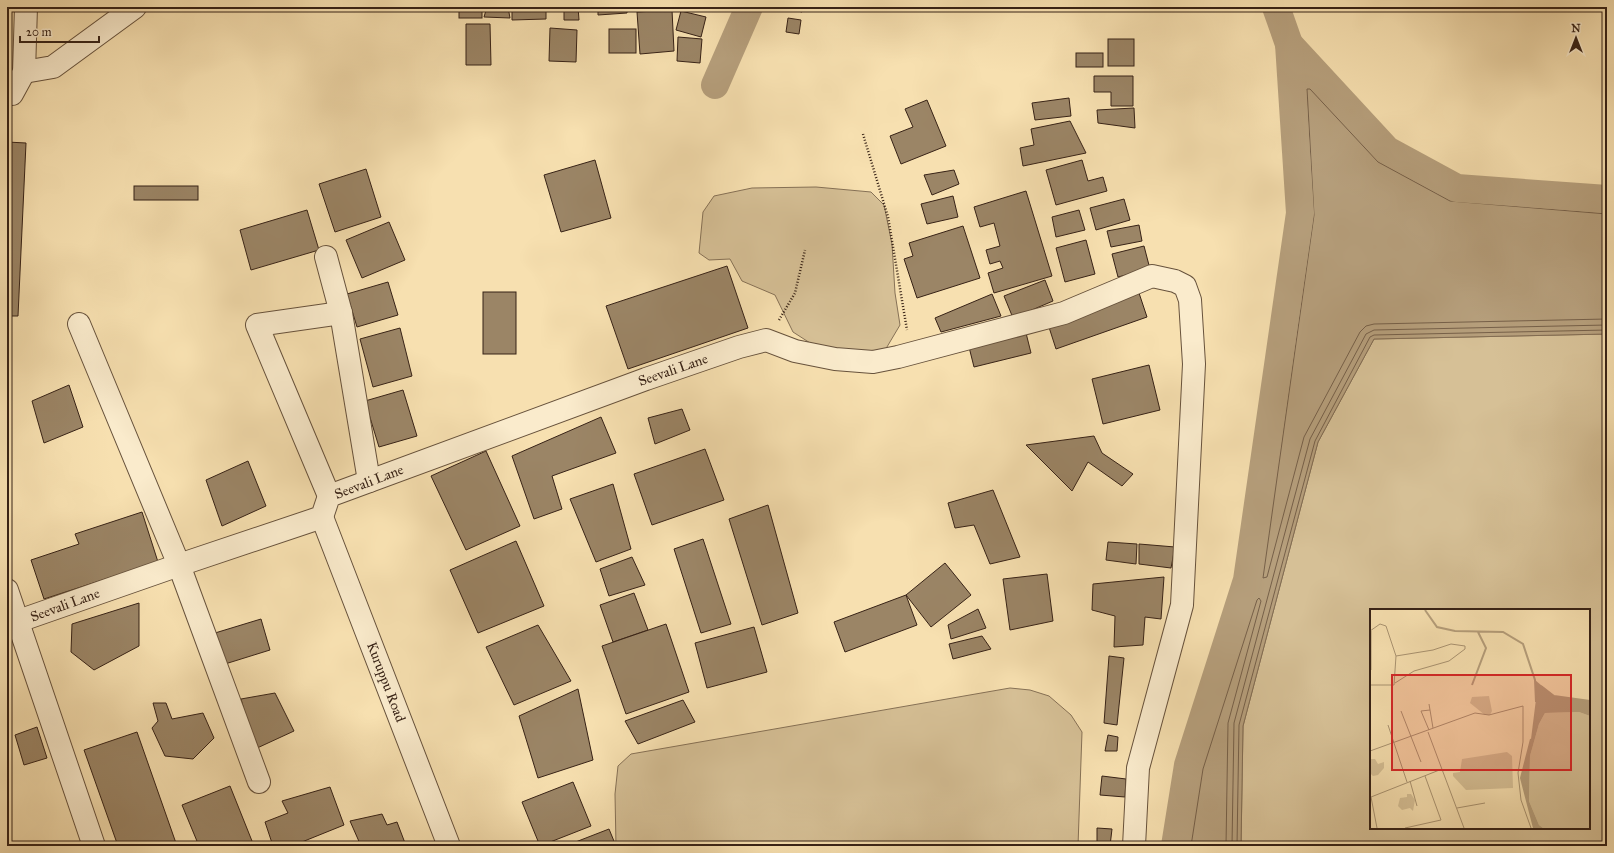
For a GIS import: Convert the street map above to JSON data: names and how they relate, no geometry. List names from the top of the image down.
{
  "streets": {
    "street": ["Seevali Lane", "Kuruppu Road"]
  },
  "crossings": [
    ["Seevali Lane", "Kuruppu Road"]
  ],
  "scale_bar": "20 m",
  "north": "top"
}
